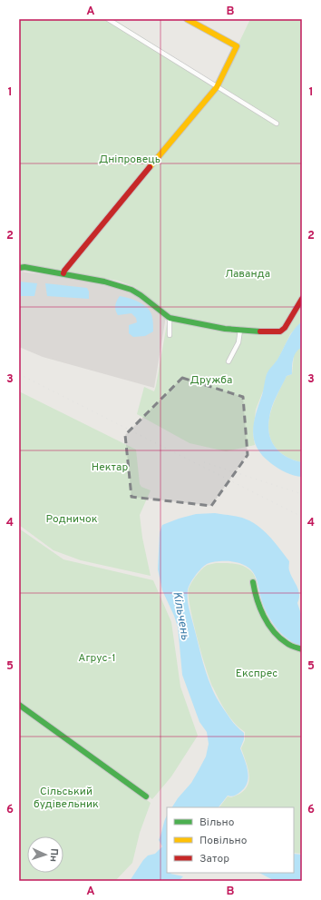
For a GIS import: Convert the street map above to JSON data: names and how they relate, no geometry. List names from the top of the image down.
{
  "water": ["Кільчень"],
  "parks": [
    "Дніпровець",
    "Лаванда",
    "Дружба",
    "Нектар",
    "Родничок",
    "Агрус-1",
    "Експрес",
    "Сільський будівельник"
  ],
  "legend": ["Вільно", "Повільно", "Затор"],
  "north": "right",
  "grid": {
    "columns": ["A", "B"],
    "rows": [
      "1",
      "2",
      "3",
      "4",
      "5",
      "6"
    ]
  }
}
